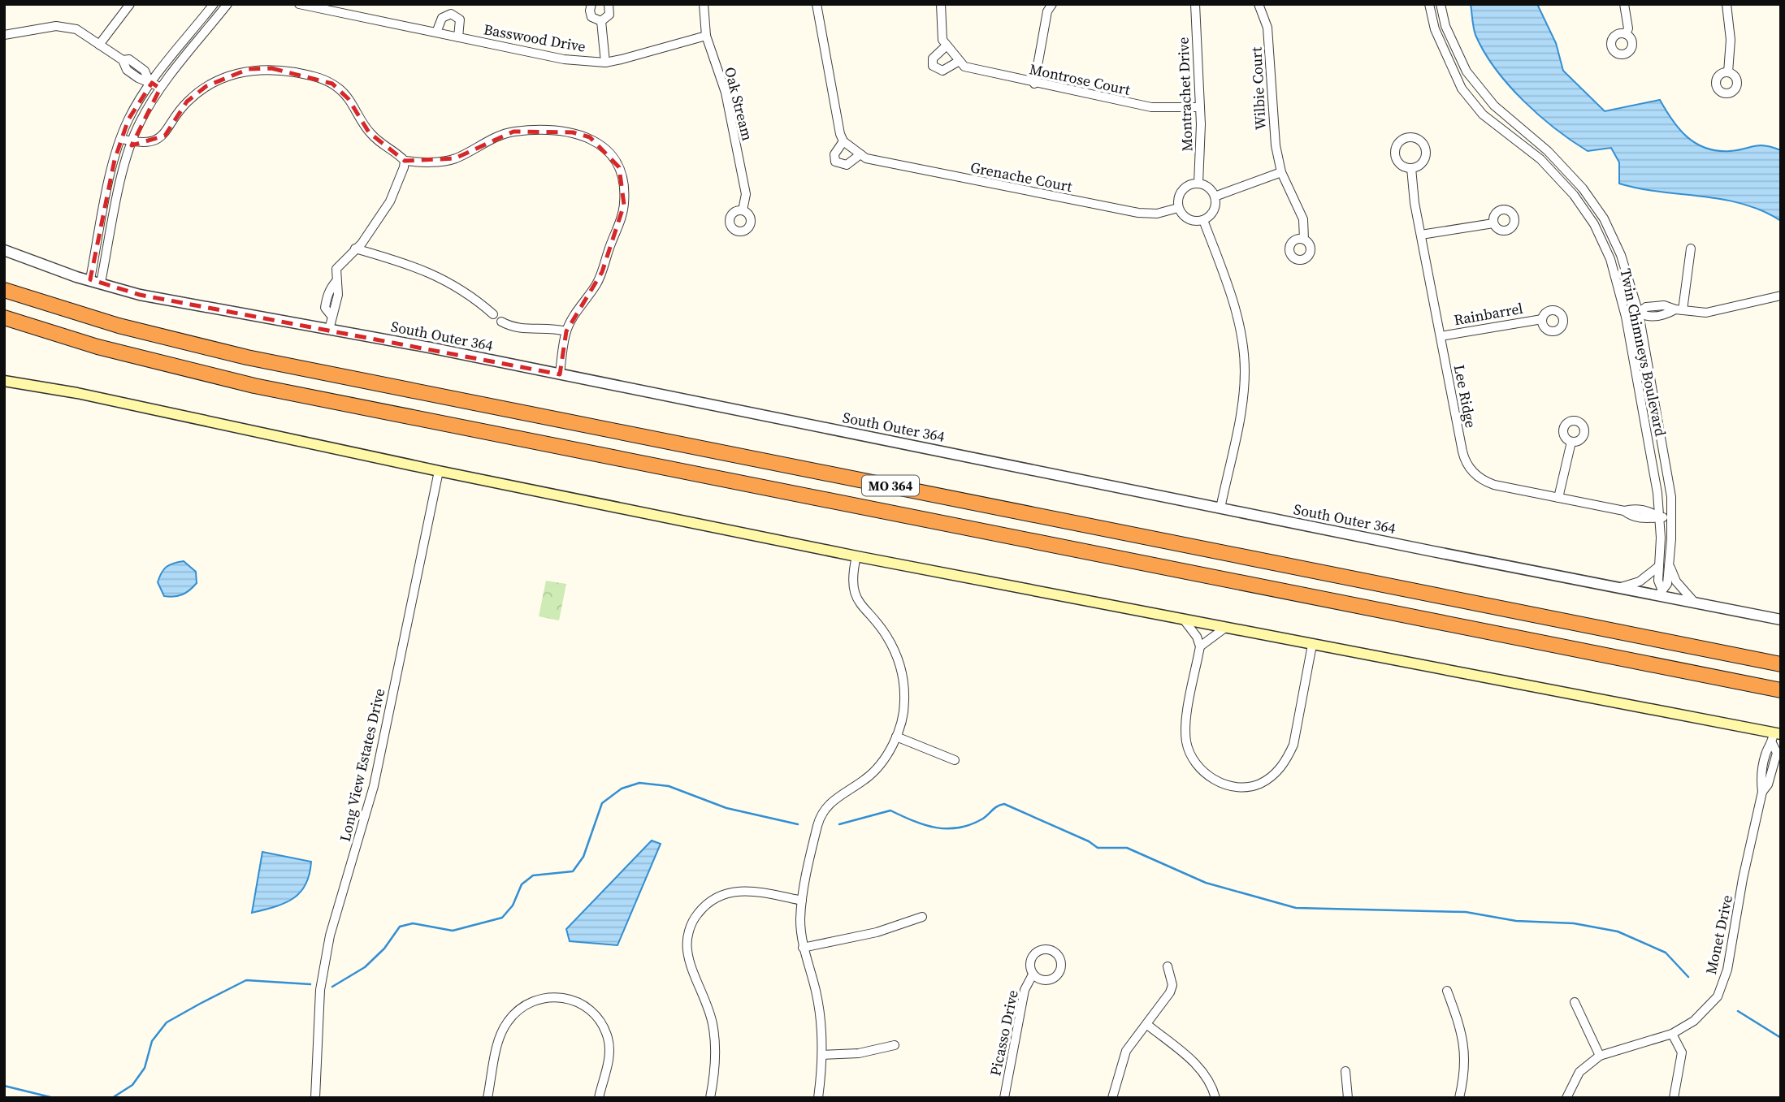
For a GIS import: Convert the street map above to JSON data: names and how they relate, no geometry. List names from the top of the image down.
{
  "streets": {
    "highway": ["MO 364"],
    "street": [
      "Basswood Drive",
      "Montrose Court",
      "Wilbie Court",
      "Montrachet Drive",
      "Oak Stream",
      "Grenache Court",
      "Rainbarrel",
      "South Outer 364",
      "Twin Chimneys Boulevard",
      "Lee Ridge",
      "Long View Estates Drive",
      "Monet Drive",
      "Picasso Drive"
    ]
  },
  "crossings": [
    ["Basswood Drive", "Oak Stream"],
    ["Montrose Court", "Montrachet Drive"],
    ["Montrachet Drive", "Grenache Court"],
    ["Rainbarrel", "Lee Ridge"],
    ["South Outer 364", "Twin Chimneys Boulevard"],
    ["Twin Chimneys Boulevard", "Lee Ridge"]
  ]
}
